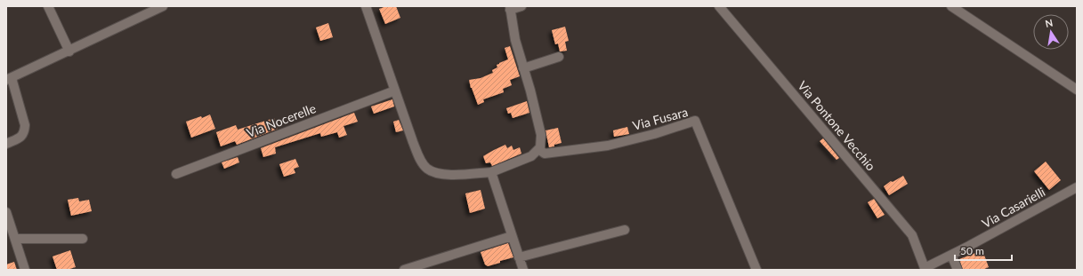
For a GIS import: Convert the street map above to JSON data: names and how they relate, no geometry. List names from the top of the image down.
{
  "streets": {
    "street": [
      "Via Fusara",
      "Via Nocerelle",
      "Via Pontone Vecchio",
      "Via Casarielli"
    ]
  },
  "crossings": [
    ["Via Pontone Vecchio", "Via Casarielli"]
  ],
  "scale_bar": "50 m",
  "north": "top"
}
